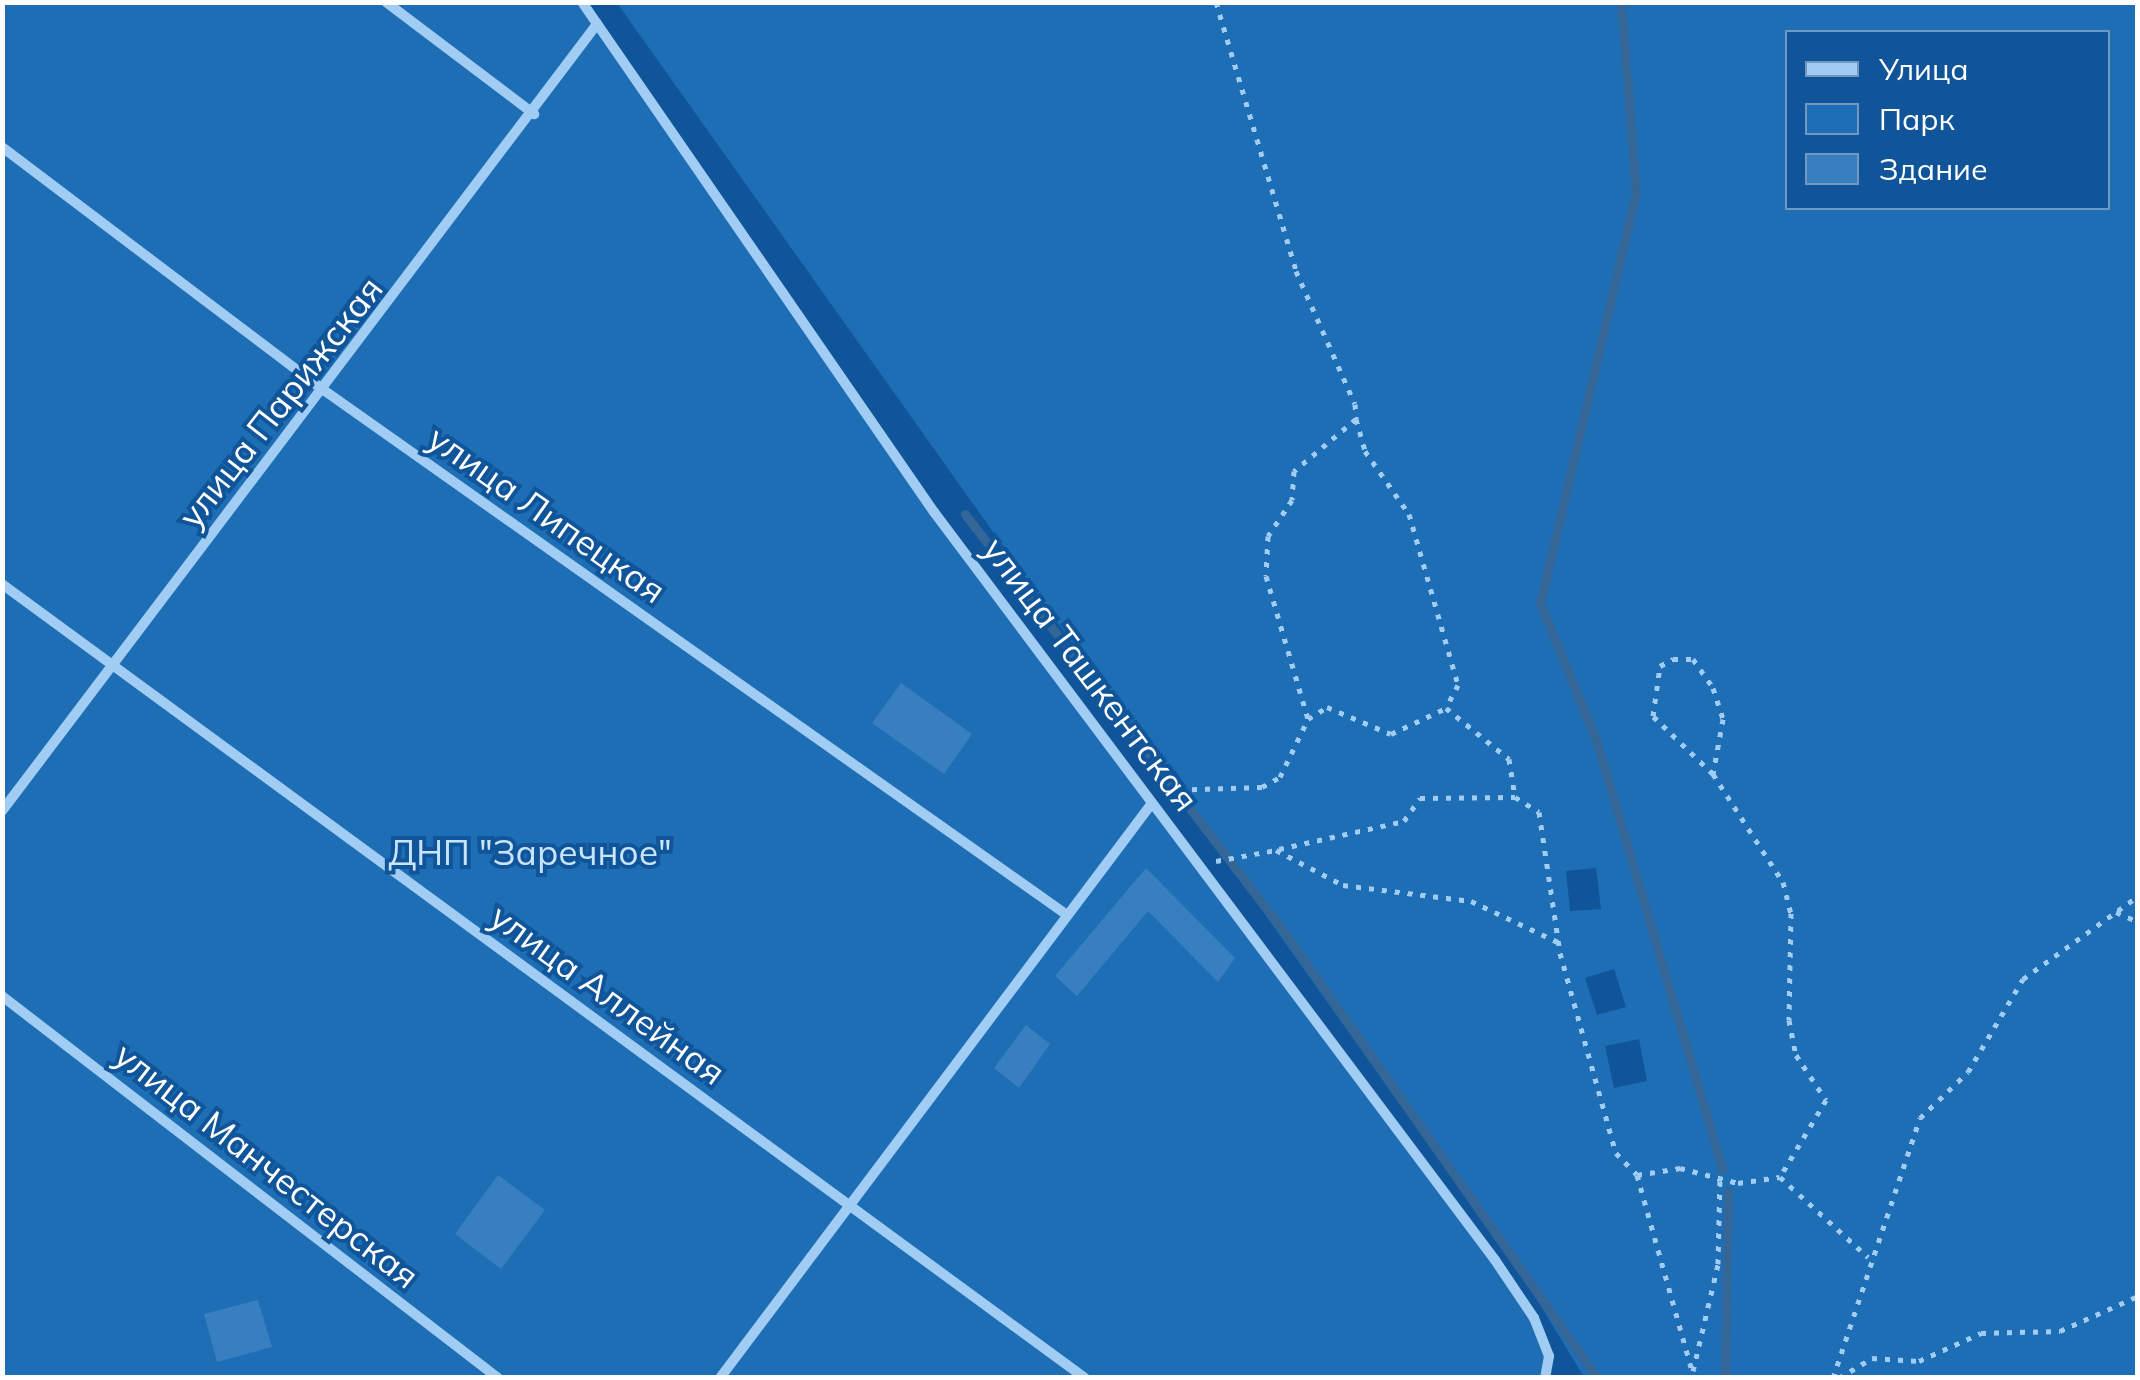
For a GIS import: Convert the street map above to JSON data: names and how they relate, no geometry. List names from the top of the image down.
{
  "streets": {
    "street": [
      "улица Парижская",
      "улица Липецкая",
      "улица Ташкентская",
      "улица Аллейная",
      "улица Манчестерская"
    ]
  },
  "crossings": [
    ["улица Парижская", "улица Липецкая"],
    ["улица Парижская", "улица Ташкентская"],
    ["улица Парижская", "улица Аллейная"]
  ],
  "parks": ["ДНП \"Заречное\""],
  "legend": ["Улица", "Парк", "Здание"]
}
